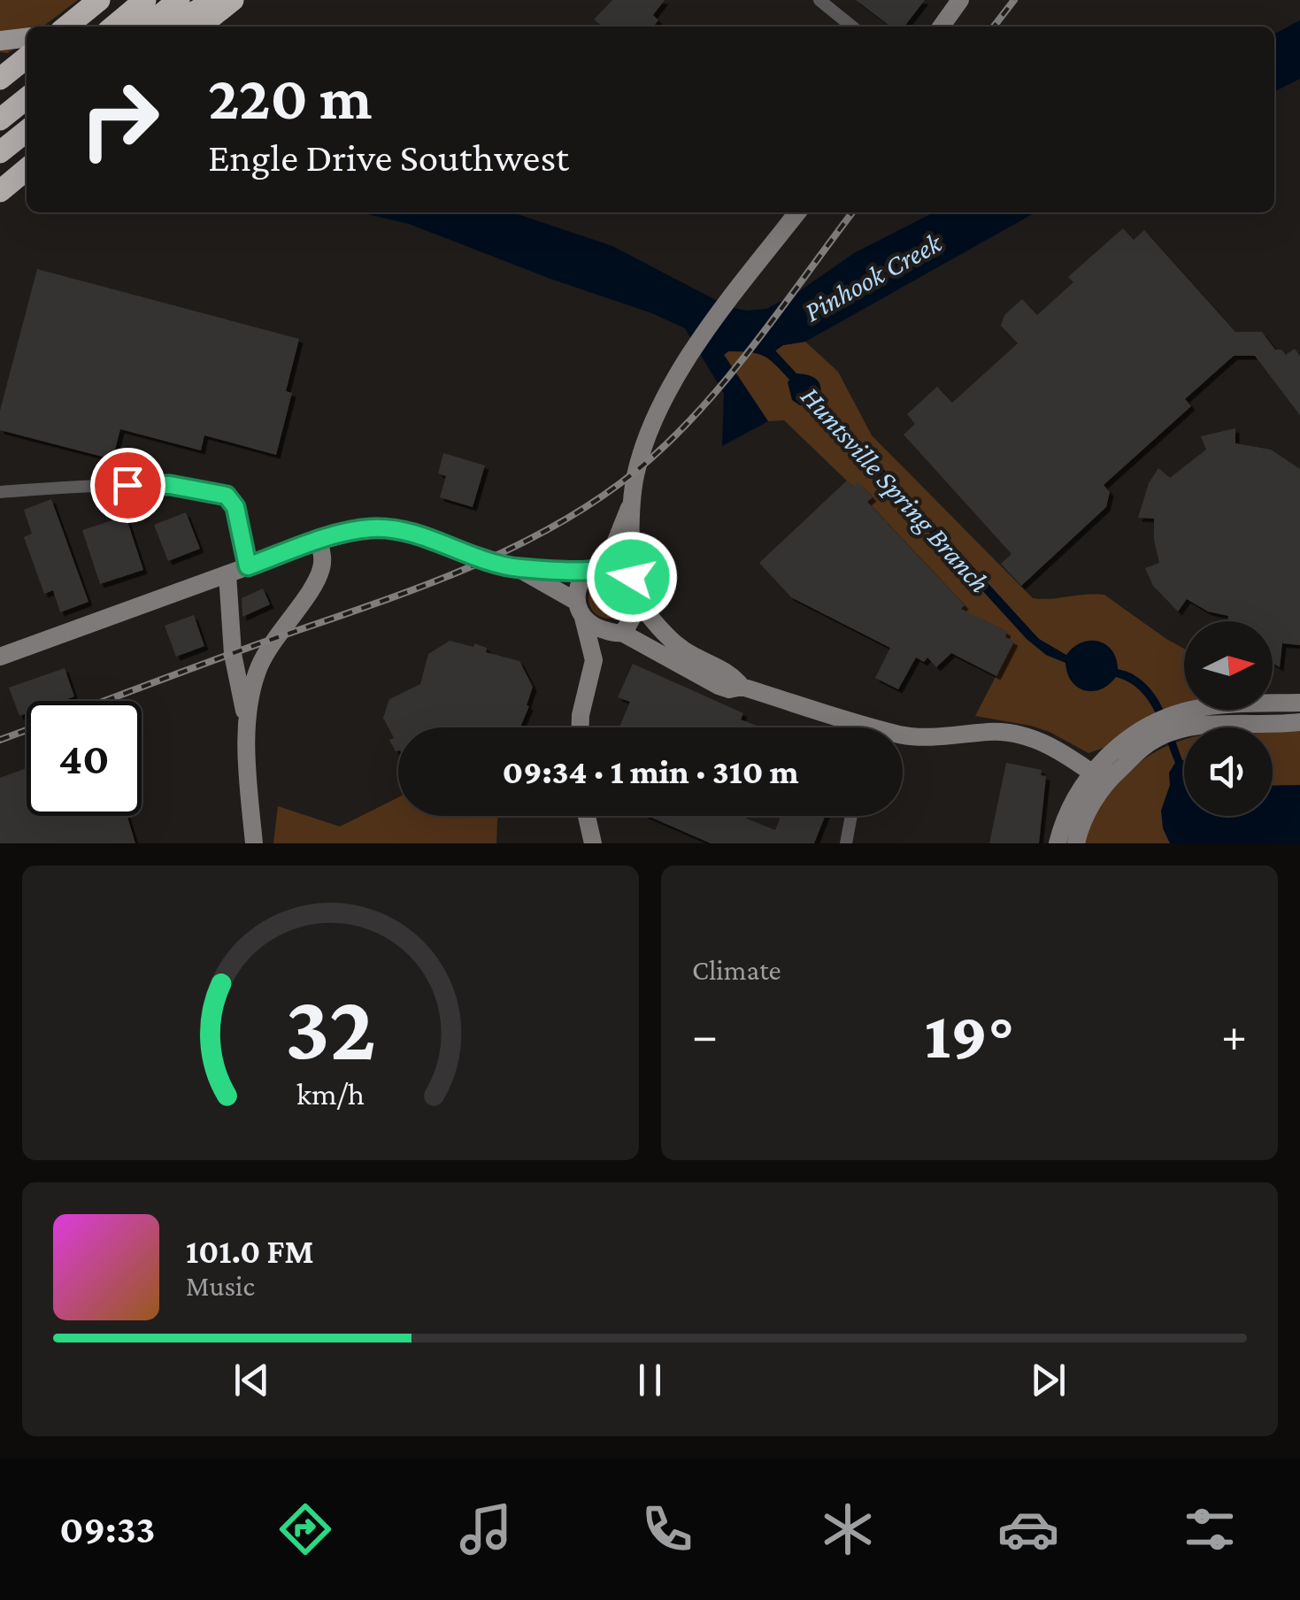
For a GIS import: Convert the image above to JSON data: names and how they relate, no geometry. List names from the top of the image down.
{
  "water": ["Pinhook Creek", "Huntsville Spring Branch"],
  "north": "right",
  "page": {
    "turn": ["220 m", "Engle Drive Southwest"],
    "limit": "40",
    "trip": "09:34 · 1 min · 310 m",
    "tile": "Climate",
    "heat": ["−", "19°", "+"],
    "song": ["101.0 FM", "Music"],
    "tabs": "09:33",
    "gauge": ["32", "km/h"]
  }
}
